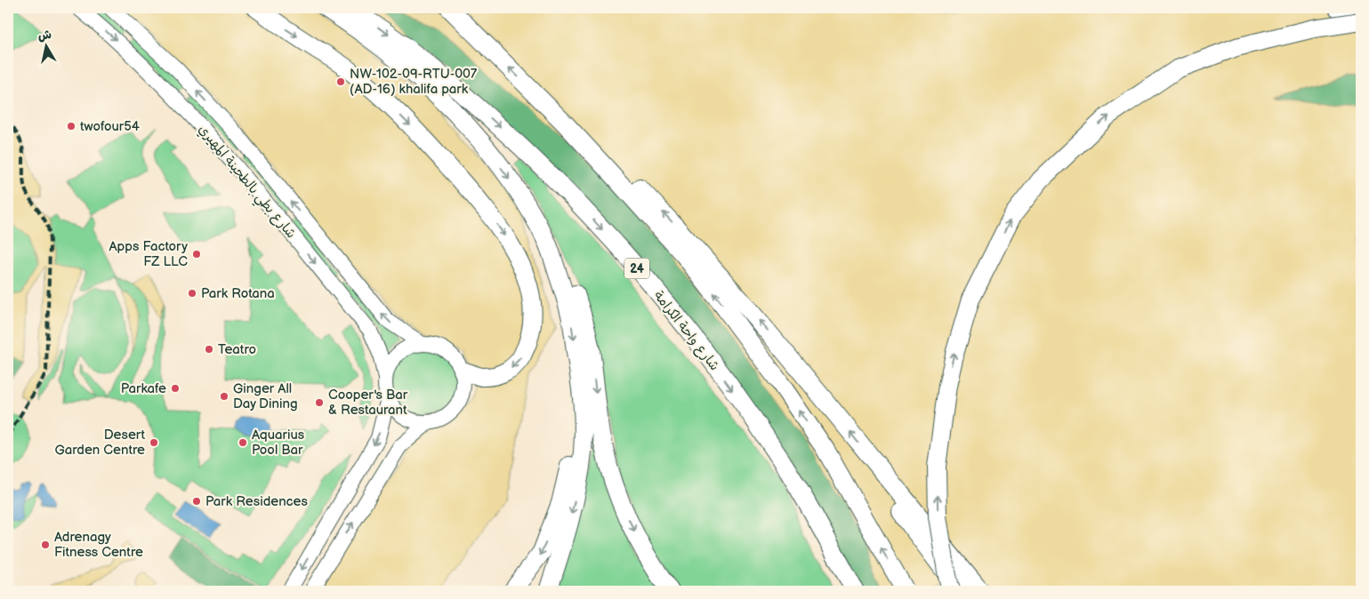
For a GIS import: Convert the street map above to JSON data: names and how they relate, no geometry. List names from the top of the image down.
{
  "streets": {
    "highway": ["24", "شارع واحة الكرامة"],
    "street": ["شارع بطي بالطحينة المهيري"]
  },
  "places": [
    "NW-102-09-RTU-007 (AD-16) khalifa park",
    "twofour54",
    "Apps Factory FZ LLC",
    "Park Rotana",
    "Teatro",
    "Parkafe",
    "Ginger All Day Dining",
    "Cooper's Bar & Restaurant",
    "Desert Garden Centre",
    "Aquarius Pool Bar",
    "Park Residences",
    "Adrenagy Fitness Centre"
  ],
  "north": "top"
}
